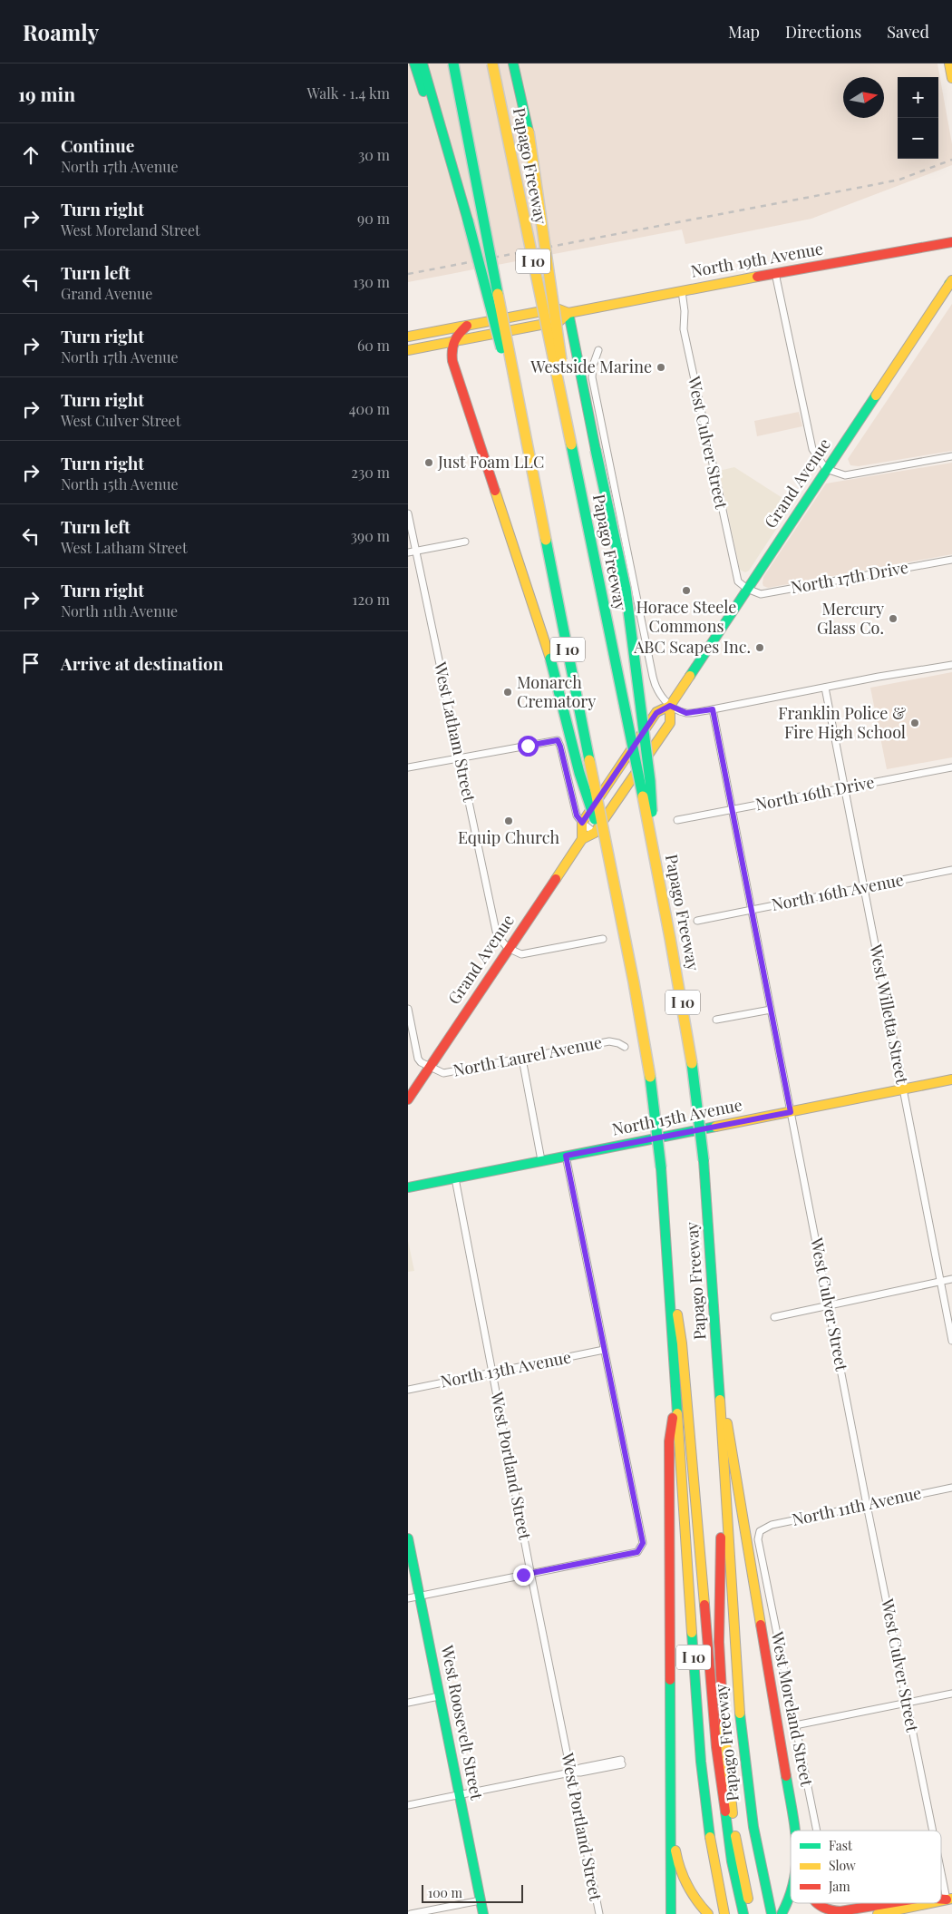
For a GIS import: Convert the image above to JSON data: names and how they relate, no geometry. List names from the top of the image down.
{
  "streets": {
    "main road": [
      "Papago Freeway",
      "North 19th Avenue",
      "I 10",
      "Grand Avenue",
      "North 15th Avenue",
      "West Roosevelt Street"
    ],
    "street": [
      "West Culver Street",
      "North 17th Drive",
      "West Latham Street",
      "North 16th Drive",
      "North 16th Avenue",
      "West Willetta Street",
      "North Laurel Avenue",
      "North 13th Avenue",
      "West Portland Street",
      "North 11th Avenue",
      "West Moreland Street"
    ]
  },
  "crossings": [
    ["North 19th Avenue", "West Culver Street"],
    ["West Culver Street", "Grand Avenue"],
    ["West Culver Street", "North 17th Drive"],
    ["West Culver Street", "North 16th Drive"],
    ["West Culver Street", "North 16th Avenue"],
    ["West Culver Street", "North 15th Avenue"],
    ["West Culver Street", "North 11th Avenue"],
    ["Grand Avenue", "North 17th Drive"],
    ["Grand Avenue", "West Latham Street"],
    ["Grand Avenue", "North Laurel Avenue"],
    ["North 16th Drive", "West Willetta Street"],
    ["North 16th Avenue", "West Willetta Street"],
    ["West Willetta Street", "North 15th Avenue"],
    ["North 15th Avenue", "West Portland Street"],
    ["North 13th Avenue", "West Portland Street"],
    ["North 11th Avenue", "West Moreland Street"]
  ],
  "places": [
    "Westside Marine",
    "Just Foam LLC",
    "Horace Steele Commons",
    "Mercury Glass Co.",
    "ABC Scapes Inc.",
    "Monarch Crematory",
    "Franklin Police & Fire High School",
    "Equip Church"
  ],
  "legend": ["Fast", "Slow", "Jam"],
  "scale_bar": "100 m",
  "north": "right",
  "page": {
    "header": "Roamly",
    "nav": ["Map", "Directions", "Saved"],
    "heading": ["19 min", "Walk · 1.4 km"],
    "map_buttons": ["+", "−"],
    "list": [
      ["Continue", "North 17th Avenue", "30 m"],
      ["Turn right", "West Moreland Street", "90 m"],
      ["Turn left", "Grand Avenue", "130 m"],
      ["Turn right", "North 17th Avenue", "60 m"],
      ["Turn right", "West Culver Street", "400 m"],
      ["Turn right", "North 15th Avenue", "230 m"],
      ["Turn left", "West Latham Street", "390 m"],
      ["Turn right", "North 11th Avenue", "120 m"],
      "Arrive at destination"
    ],
    "scale": "100 m"
  }
}
